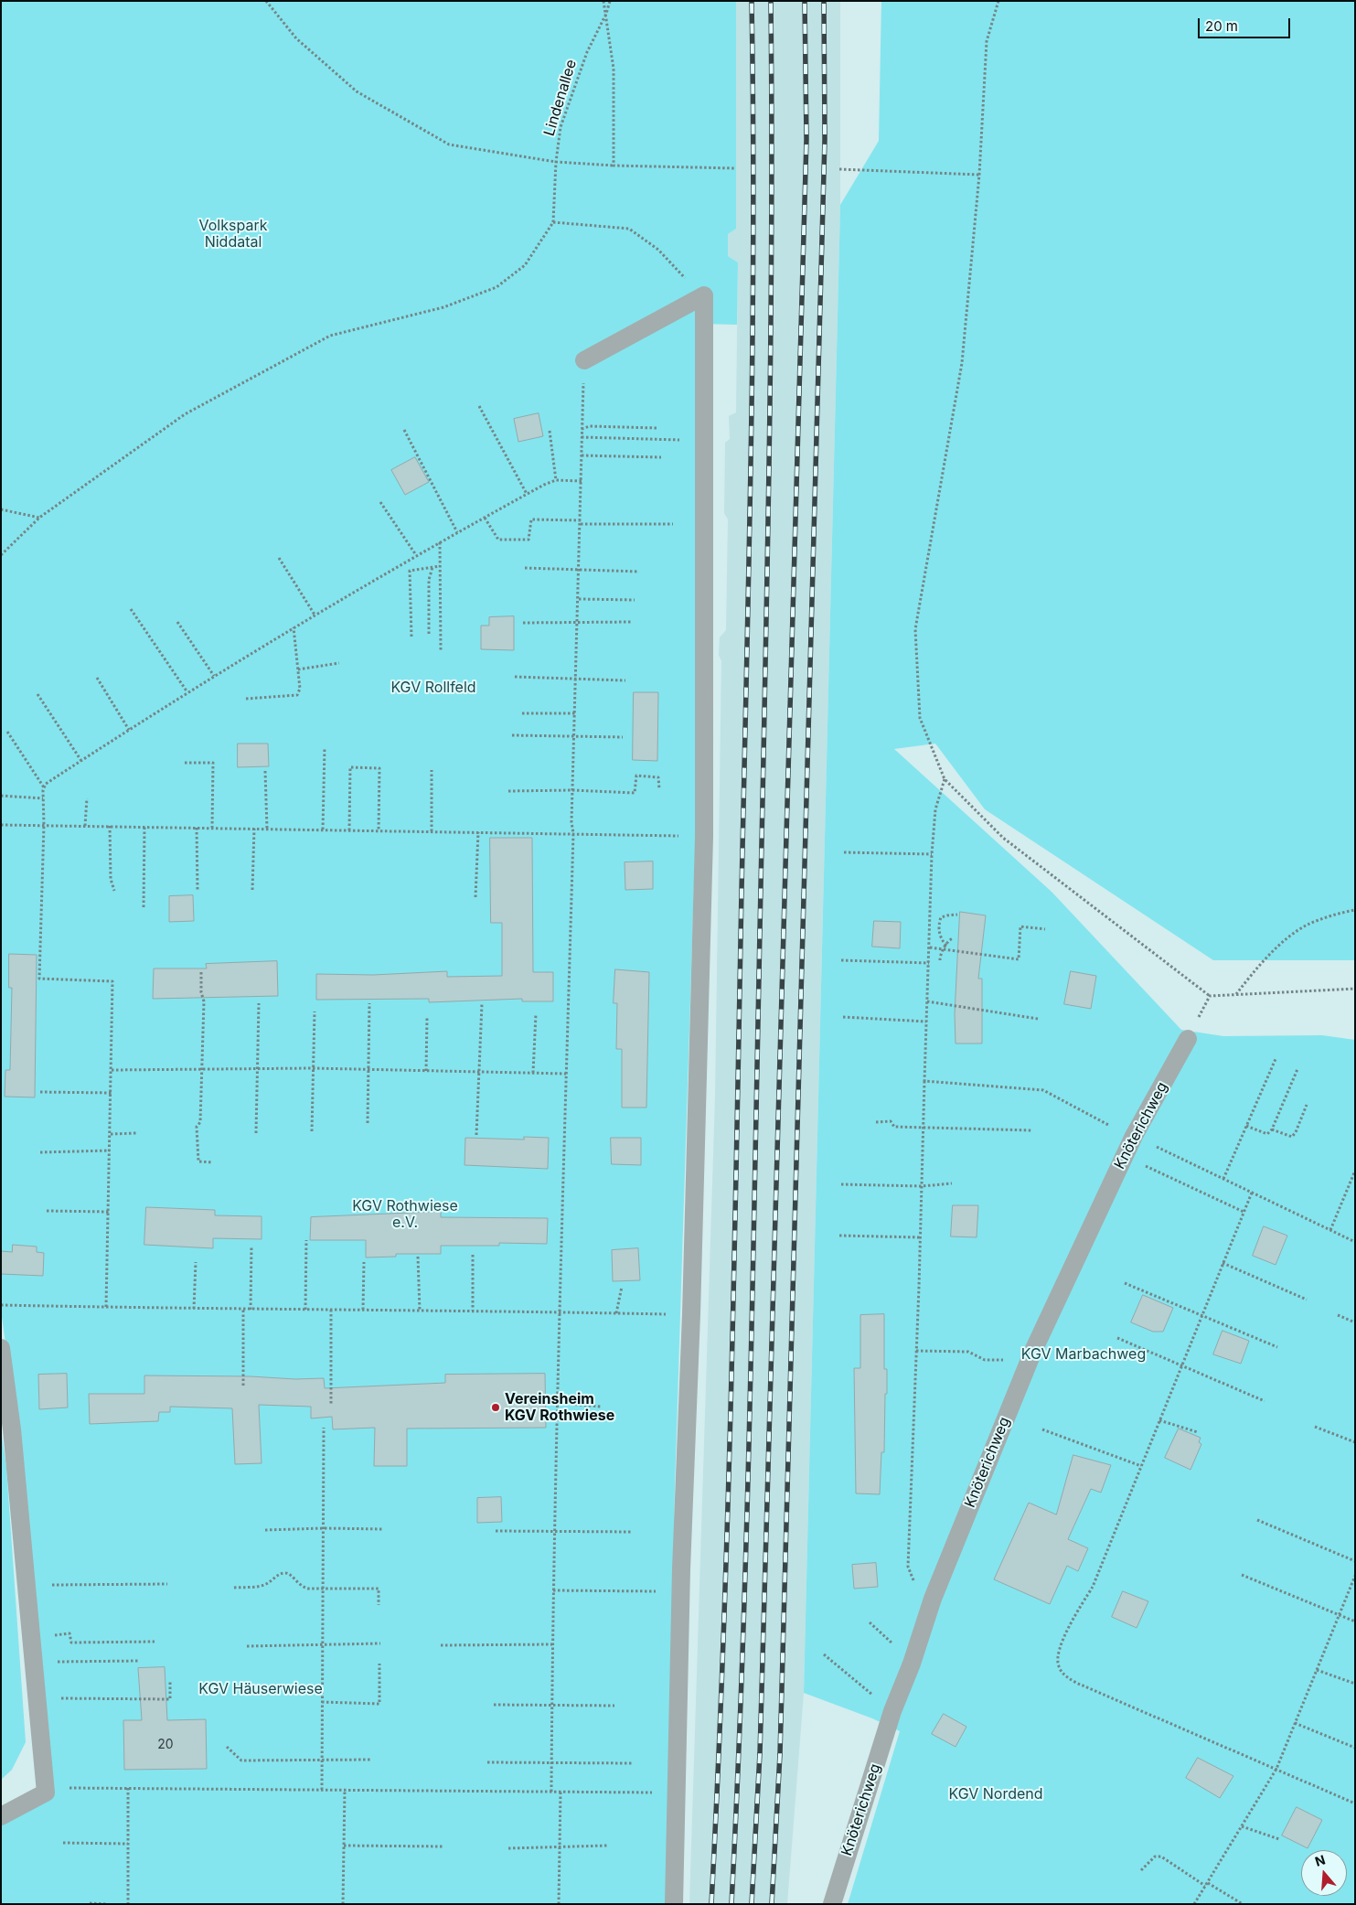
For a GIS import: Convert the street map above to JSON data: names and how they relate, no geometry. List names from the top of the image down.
{
  "streets": {
    "lane": ["Knöterichweg"],
    "path": ["Lindenallee"]
  },
  "parks": [
    "Volkspark Niddatal",
    "KGV Rollfeld",
    "KGV Rothwiese e.V.",
    "KGV Marbachweg",
    "KGV Häuserwiese",
    "KGV Nordend"
  ],
  "places": ["Vereinsheim KGV Rothwiese"],
  "house_numbers": ["20"],
  "scale_bar": "20 m",
  "north": "top"
}
